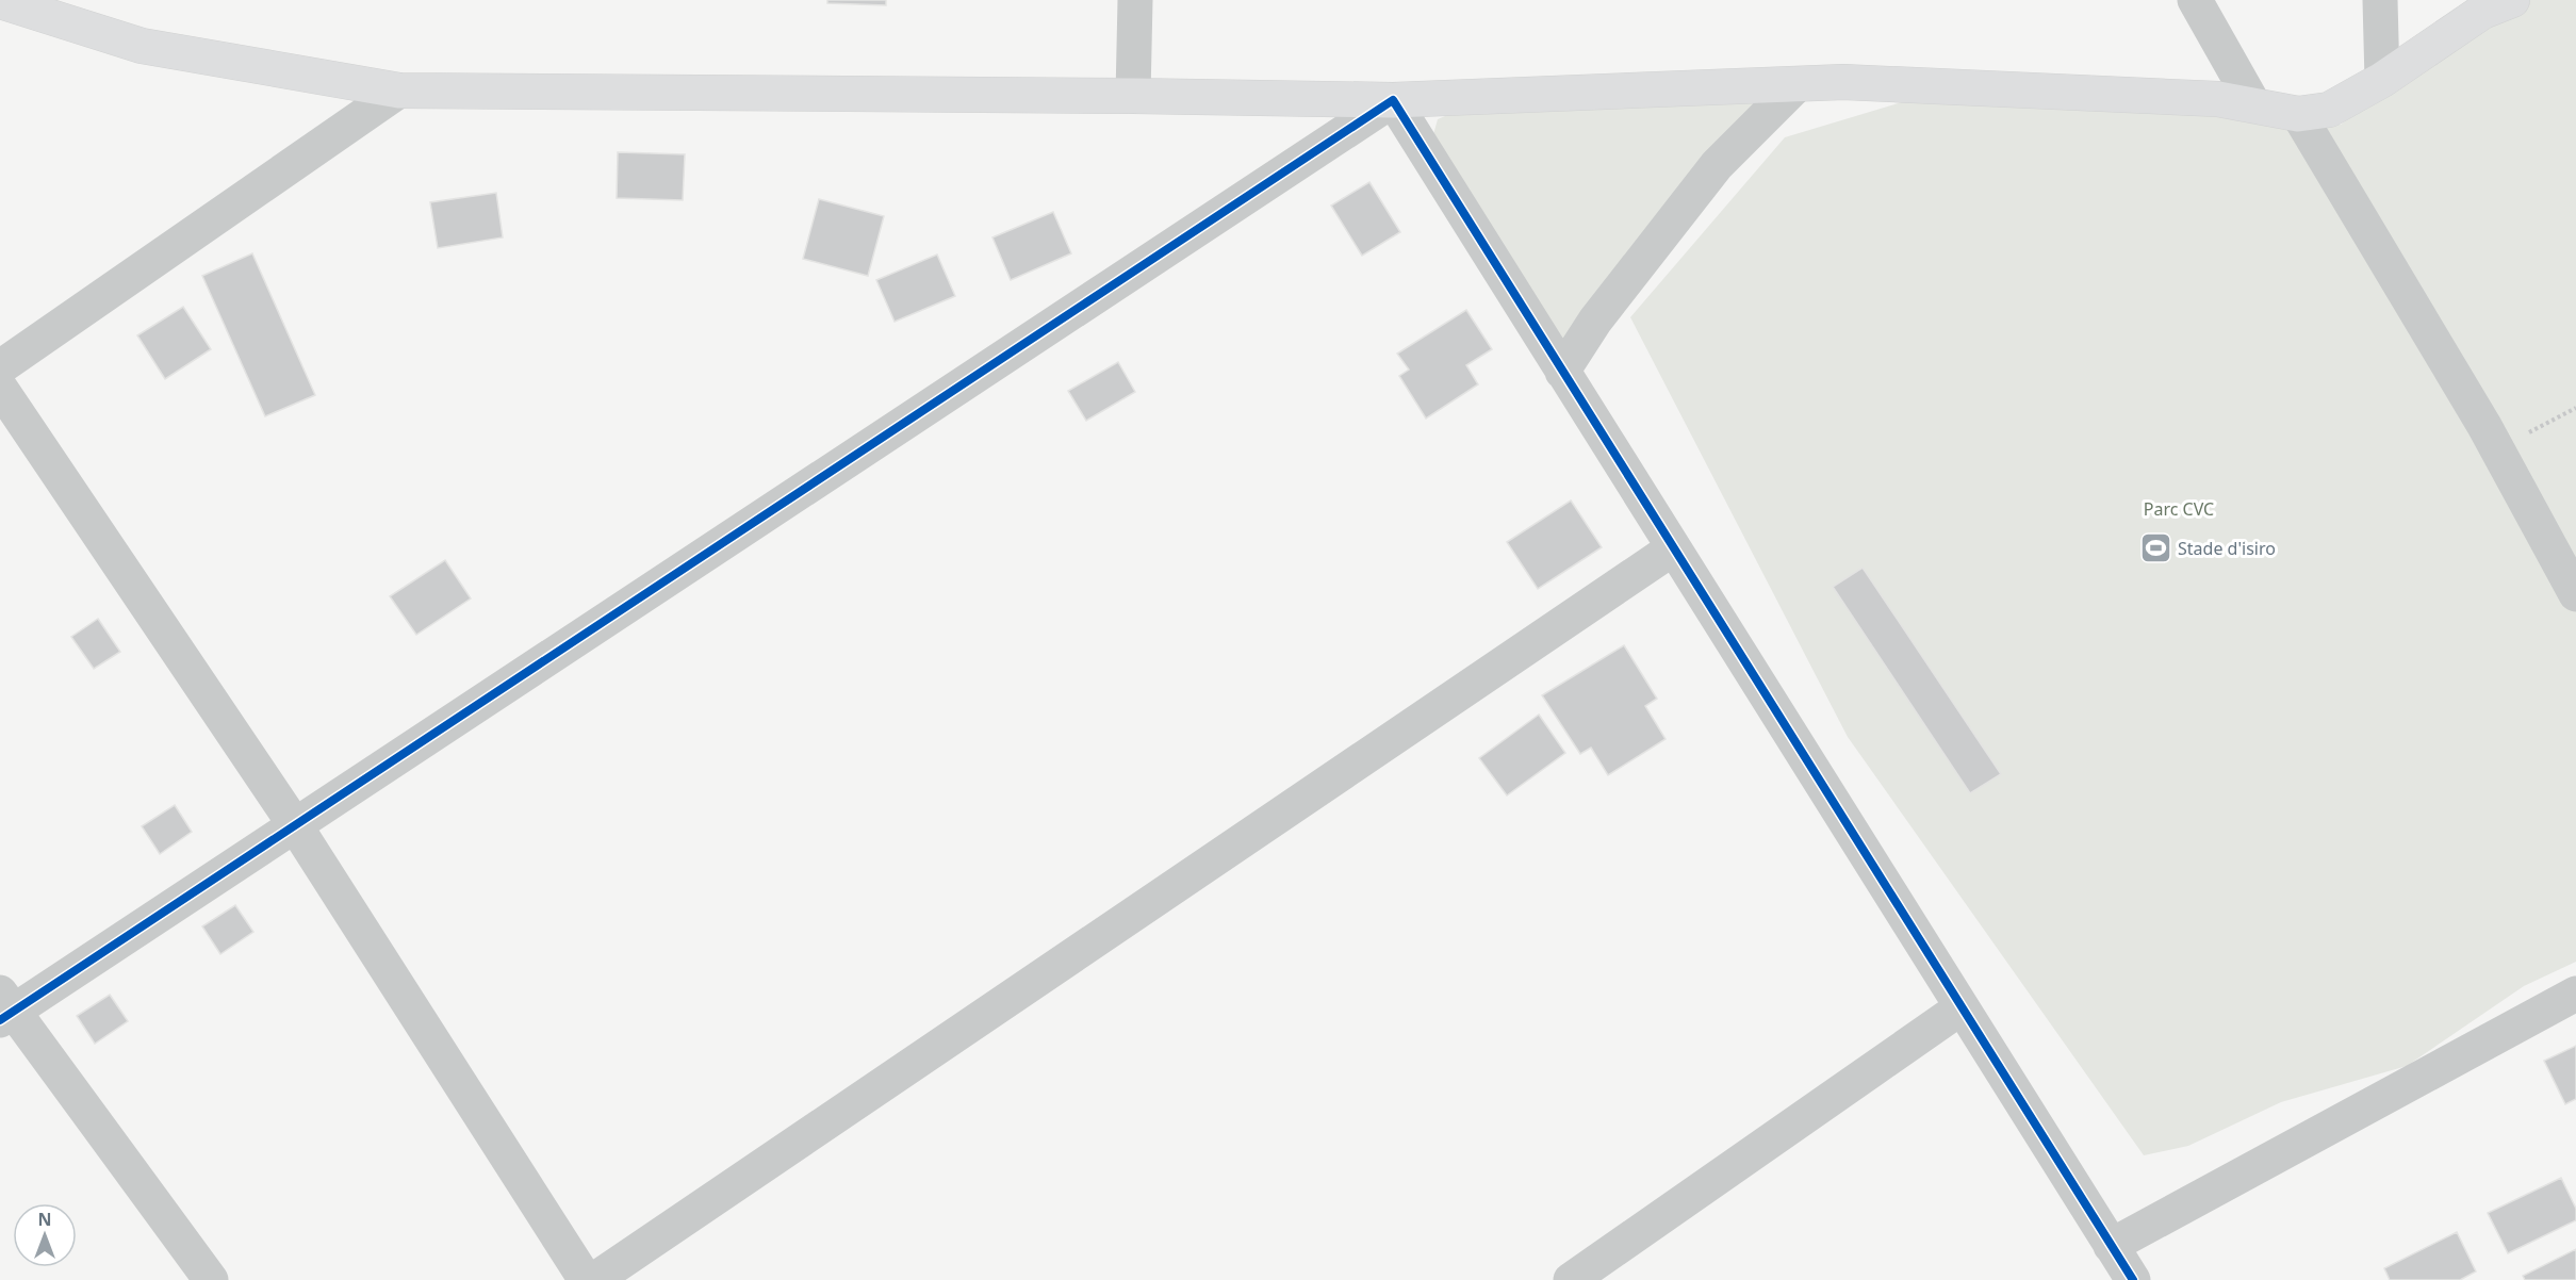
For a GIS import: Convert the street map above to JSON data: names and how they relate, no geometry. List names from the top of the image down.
{
  "parks": ["Parc CVC"],
  "places": {
    "sports": ["Stade d'isiro"]
  },
  "north": "top"
}
